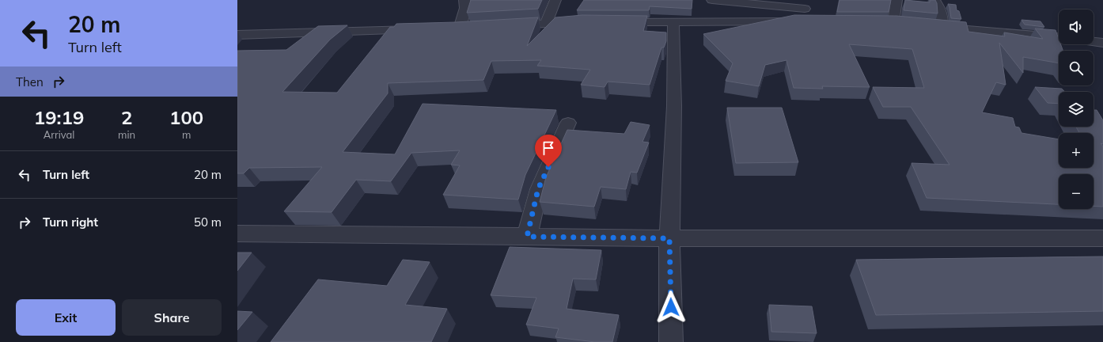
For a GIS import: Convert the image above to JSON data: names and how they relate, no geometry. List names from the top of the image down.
{
  "page": {
    "turn": ["20 m", "Turn left"],
    "map_buttons": ["+", "−"],
    "then": "Then",
    "eta": [
      "19:19",
      "Arrival",
      "2",
      "min",
      "100",
      "m"
    ],
    "list": [
      {
        "name": "Turn left",
        "value": "20 m"
      },
      {
        "name": "Turn right",
        "value": "50 m"
      }
    ],
    "buttons": ["Exit", "Share"]
  }
}
